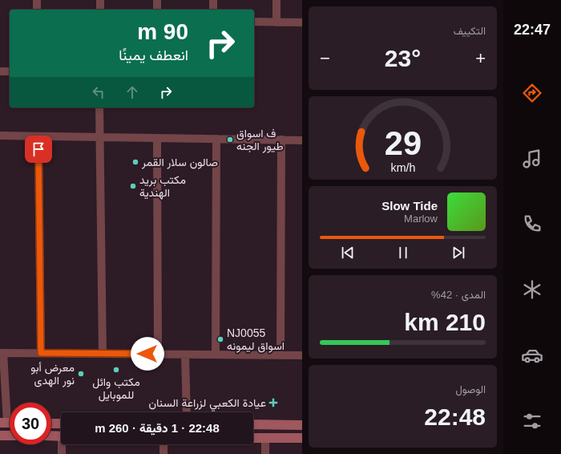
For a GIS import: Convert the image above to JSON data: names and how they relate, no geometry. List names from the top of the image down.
{
  "places": {
    "other": [
      "ف اسواق طيور الجنه",
      "صالون سلار القمر",
      "مكتب بريد الهندية",
      "NJ0055 اسواق ليمونه",
      "مكتب وائل للموبايل",
      "معرض أبو نور الهدى"
    ],
    "health": ["عيادة الكعبي لزراعة السنان"]
  },
  "page": {
    "tabs": "22:47",
    "tile": [
      "التكييف",
      ["المدى · 42%", "210 km"],
      ["الوصول", "22:48"]
    ],
    "turn": ["90 m", "انعطف يمينًا"],
    "heat": ["−", "23°", "+"],
    "song": ["Slow Tide", "Marlow"],
    "limit": "30",
    "trip": "22:48 · 1 دقيقة · 260 m",
    "gauge": ["29", "km/h"]
  }
}
